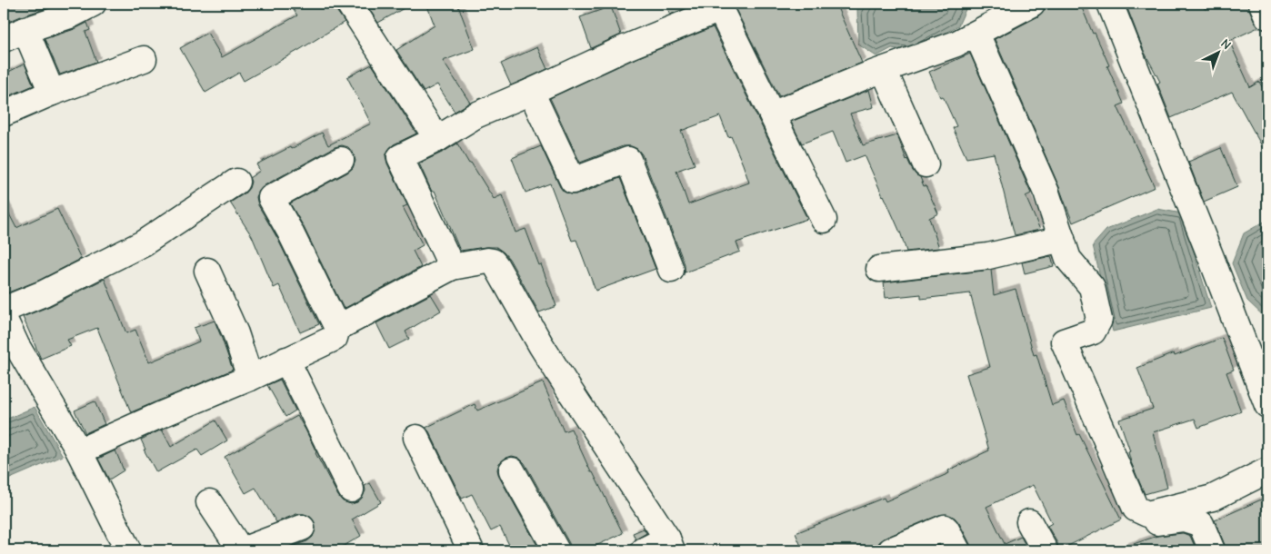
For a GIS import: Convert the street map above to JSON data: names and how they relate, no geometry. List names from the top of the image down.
{
  "north": "top right"
}
